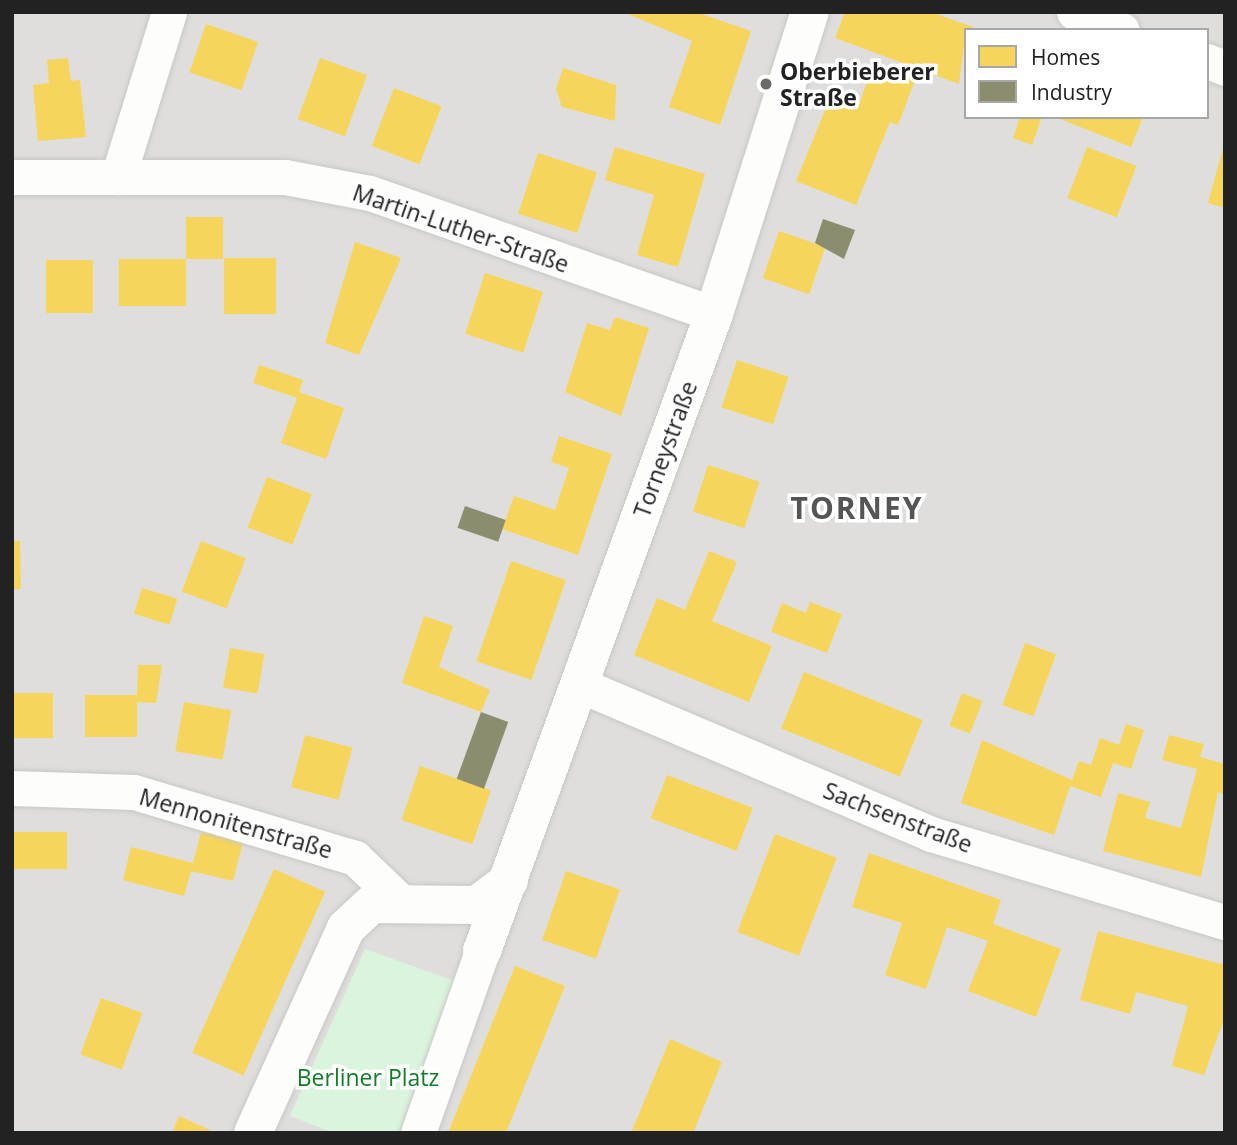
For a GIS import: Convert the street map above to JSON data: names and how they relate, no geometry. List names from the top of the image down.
{
  "streets": {
    "street": [
      "Martin-Luther-Straße",
      "Torneystraße",
      "Sachsenstraße",
      "Mennonitenstraße"
    ]
  },
  "crossings": [
    ["Martin-Luther-Straße", "Torneystraße"],
    ["Torneystraße", "Sachsenstraße"]
  ],
  "districts": ["TORNEY"],
  "parks": ["Berliner Platz"],
  "places": ["Oberbieberer Straße"],
  "legend": ["Homes", "Industry"]
}
